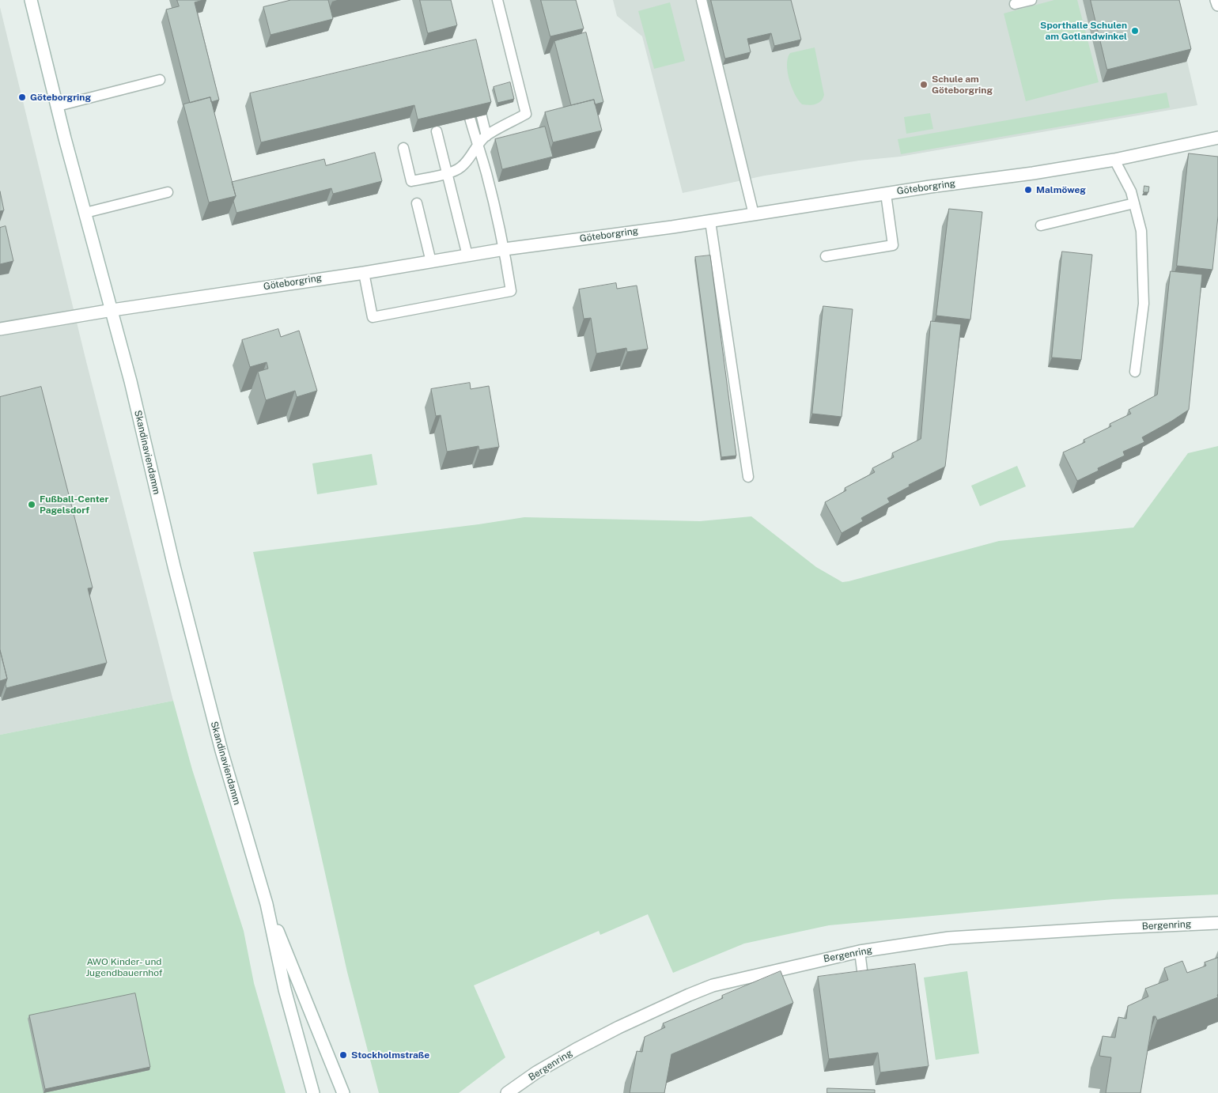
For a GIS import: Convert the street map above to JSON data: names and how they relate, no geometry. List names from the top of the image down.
{
  "streets": {
    "street": ["Göteborgring", "Skandinaviendamm", "Bergenring"]
  },
  "crossings": [
    ["Göteborgring", "Skandinaviendamm"]
  ],
  "parks": ["AWO Kinder- und Jugendbauernhof"],
  "places": [
    "Sporthalle Schulen am Gotlandwinkel",
    "Schule am Göteborgring",
    "Göteborgring",
    "Malmöweg",
    "Fußball-Center Pagelsdorf",
    "Stockholmstraße"
  ]
}
